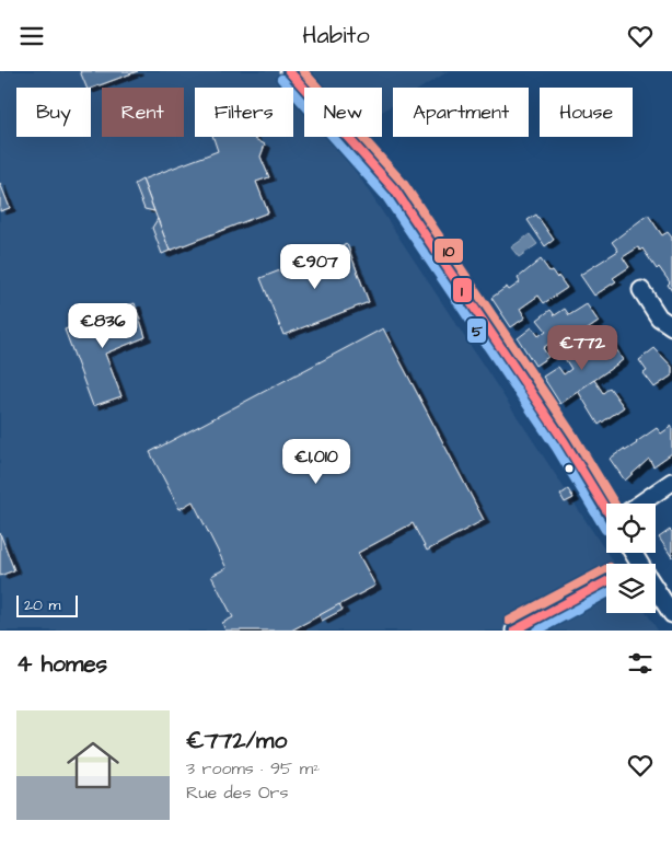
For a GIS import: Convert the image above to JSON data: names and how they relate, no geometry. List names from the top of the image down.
{
  "lines": ["transit line 1", "transit line 10", "transit line 5"],
  "scale_bar": "20 m",
  "page": {
    "header": "Habito",
    "chip": [
      "Buy",
      "Rent",
      "Filters",
      "New",
      "Apartment",
      "House"
    ],
    "price": [
      "€907",
      "€836",
      "€772",
      "€1,010"
    ],
    "scale": "20 m",
    "heading": "4 homes",
    "list": [
      {
        "name": "€772/mo",
        "note": "3 rooms · 95 m² · Rue des Ors"
      }
    ]
  }
}
